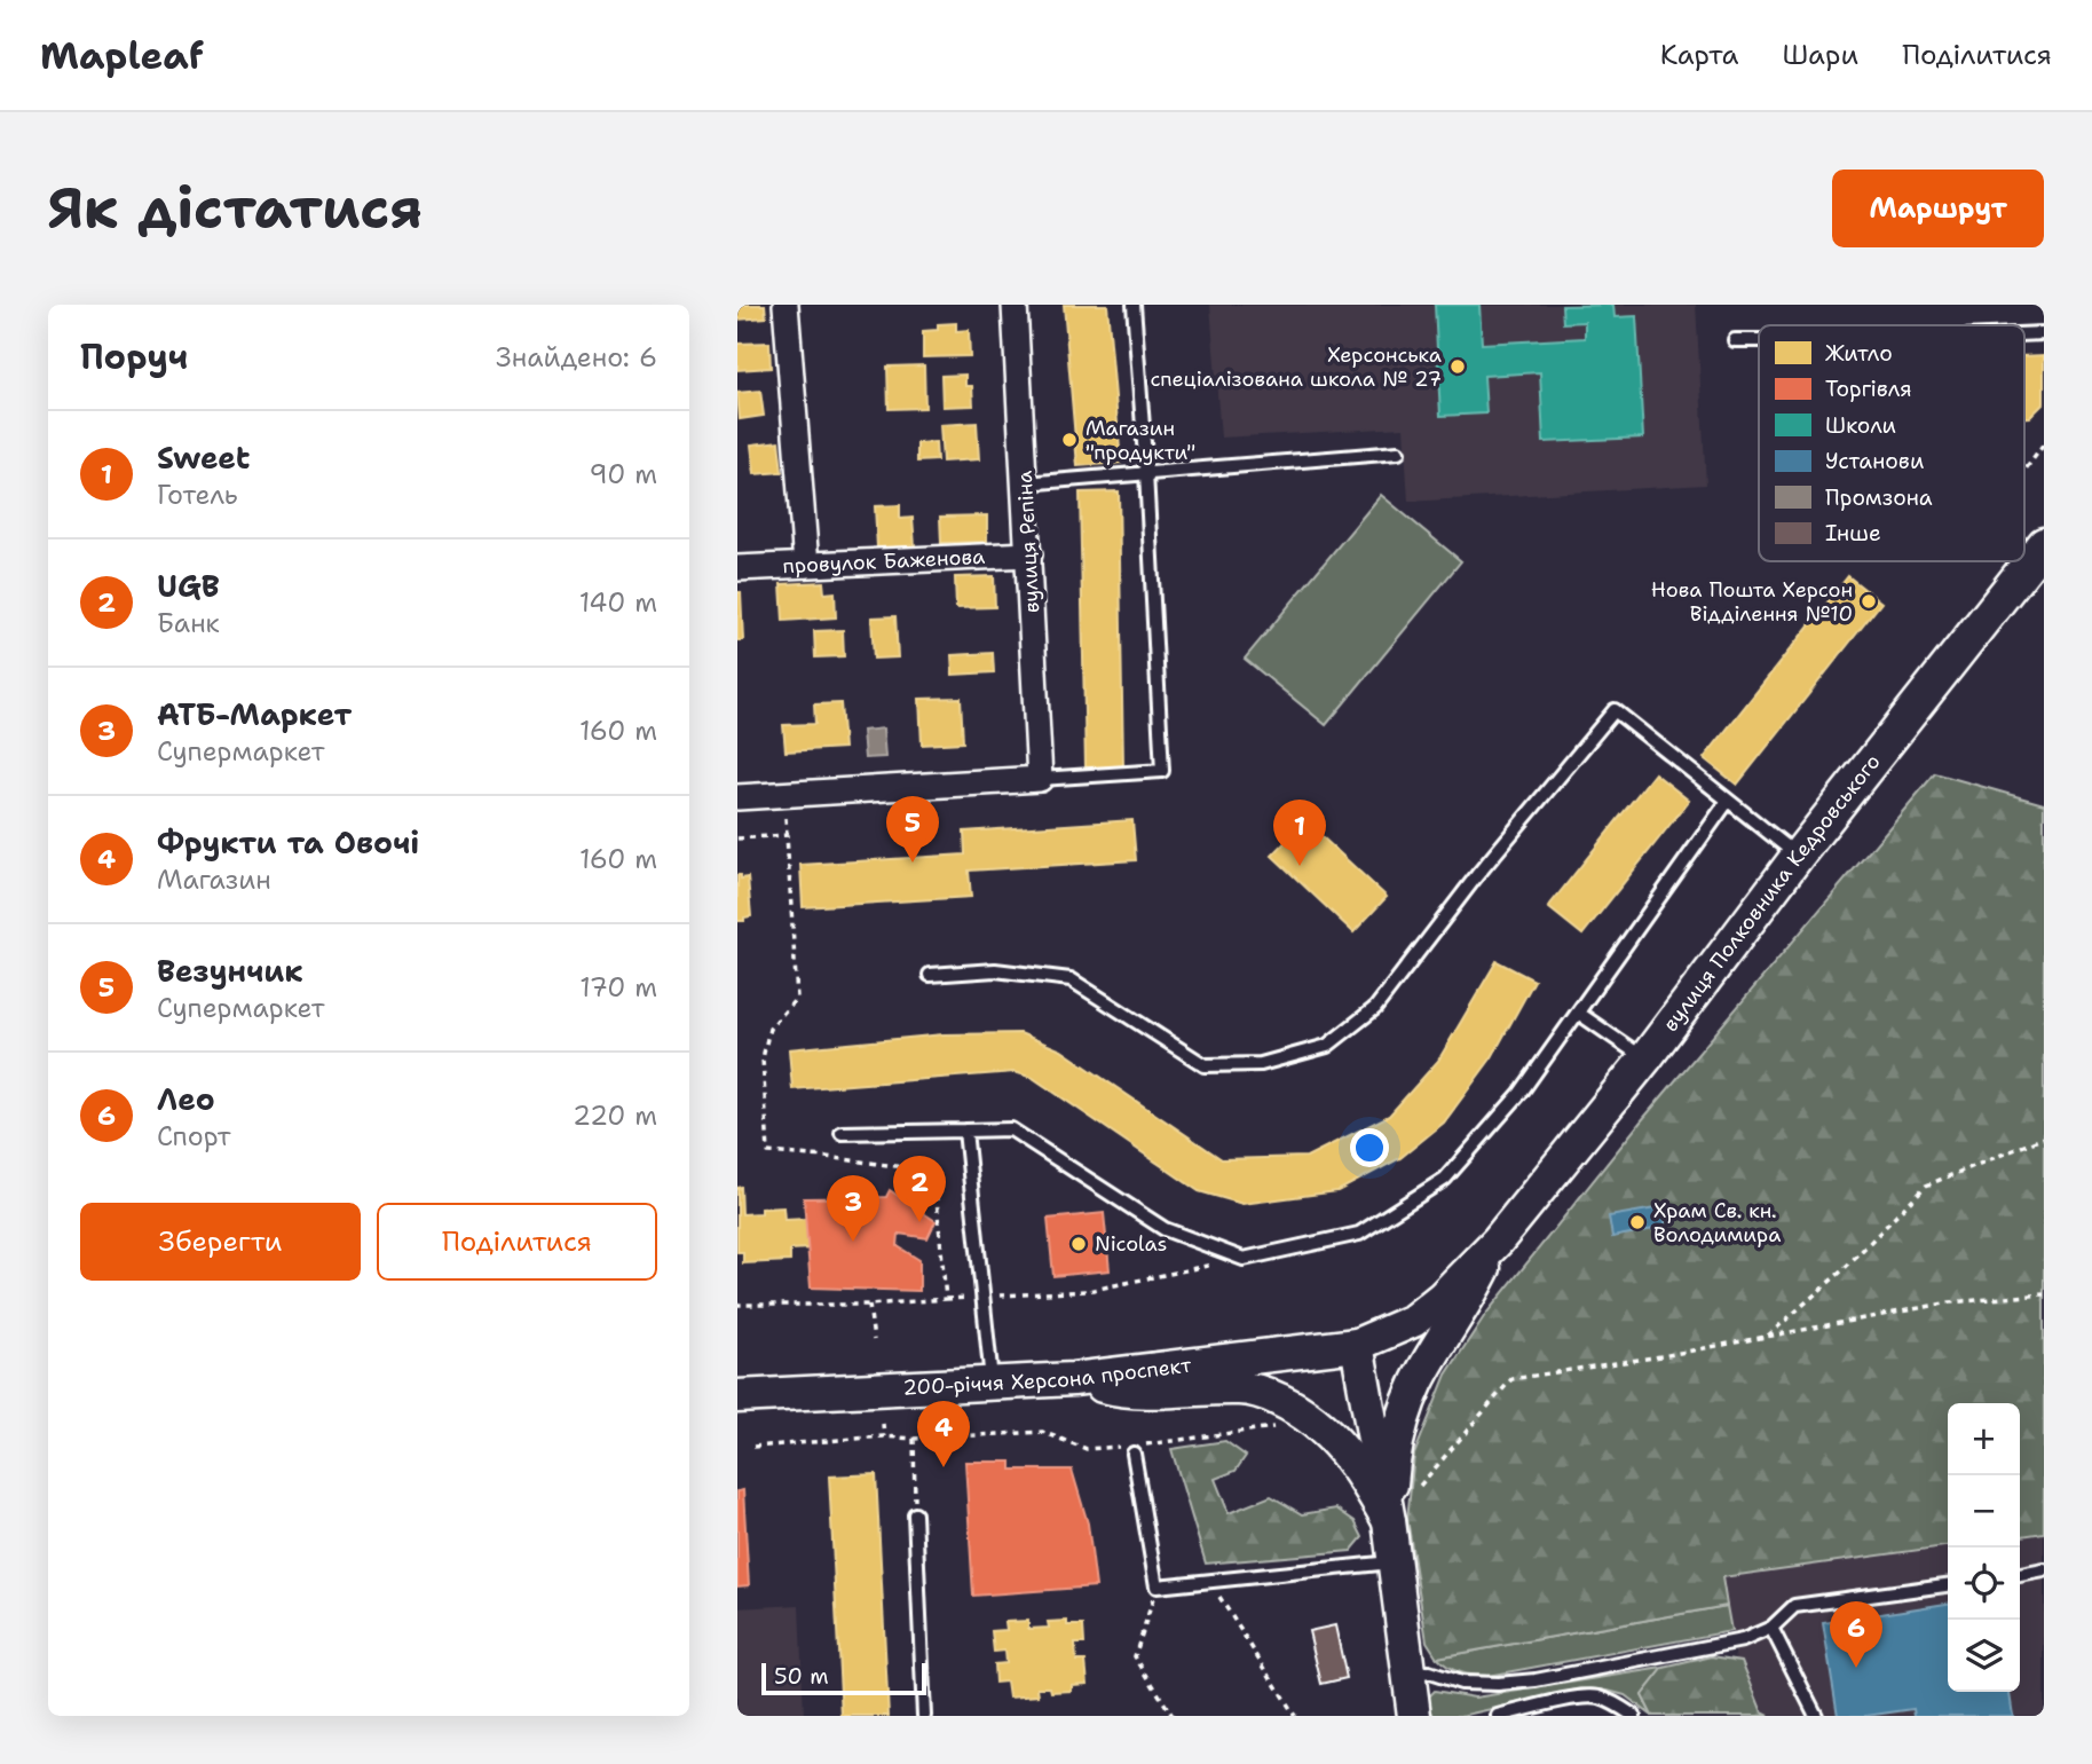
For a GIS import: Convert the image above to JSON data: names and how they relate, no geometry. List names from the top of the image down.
{
  "streets": {
    "street": [
      "вулиця Рєпіна",
      "провулок Баженова",
      "вулиця Полковника Кедровського",
      "200-річчя Херсона проспект"
    ]
  },
  "crossings": [
    ["вулиця Рєпіна", "провулок Баженова"],
    ["вулиця Полковника Кедровського", "200-річчя Херсона проспект"]
  ],
  "places": [
    "Херсонська спеціалізована школа № 27",
    "Магазин \"продукти\"",
    "Нова Пошта Херсон Відділення №10",
    "Храм Св. кн. Володимира",
    "Nicolas"
  ],
  "legend": [
    "Житло",
    "Торгівля",
    "Школи",
    "Установи",
    "Промзона",
    "Інше"
  ],
  "scale_bar": "50 m",
  "page": {
    "header": "Mapleaf",
    "nav": ["Карта", "Шари", "Поділитися"],
    "buttons": [
      "Маршрут",
      ["Зберегти", "Поділитися"]
    ],
    "title": "Як дістатися",
    "heading": ["Поруч", "Знайдено: 6"],
    "list": [
      {
        "mark": "1",
        "name": "Sweet",
        "note": "Готель",
        "value": "90 m"
      },
      {
        "mark": "2",
        "name": "UGB",
        "note": "Банк",
        "value": "140 m"
      },
      {
        "mark": "3",
        "name": "АТБ-Маркет",
        "note": "Супермаркет",
        "value": "160 m"
      },
      {
        "mark": "4",
        "name": "Фрукти та Овочі",
        "note": "Магазин",
        "value": "160 m"
      },
      {
        "mark": "5",
        "name": "Везунчик",
        "note": "Супермаркет",
        "value": "170 m"
      },
      {
        "mark": "6",
        "name": "Лео",
        "note": "Спорт",
        "value": "220 m"
      }
    ],
    "pins": [
      "5",
      "1",
      "2",
      "3",
      "4",
      "6"
    ],
    "map_buttons": ["+", "−"],
    "scale": "50 m"
  }
}
